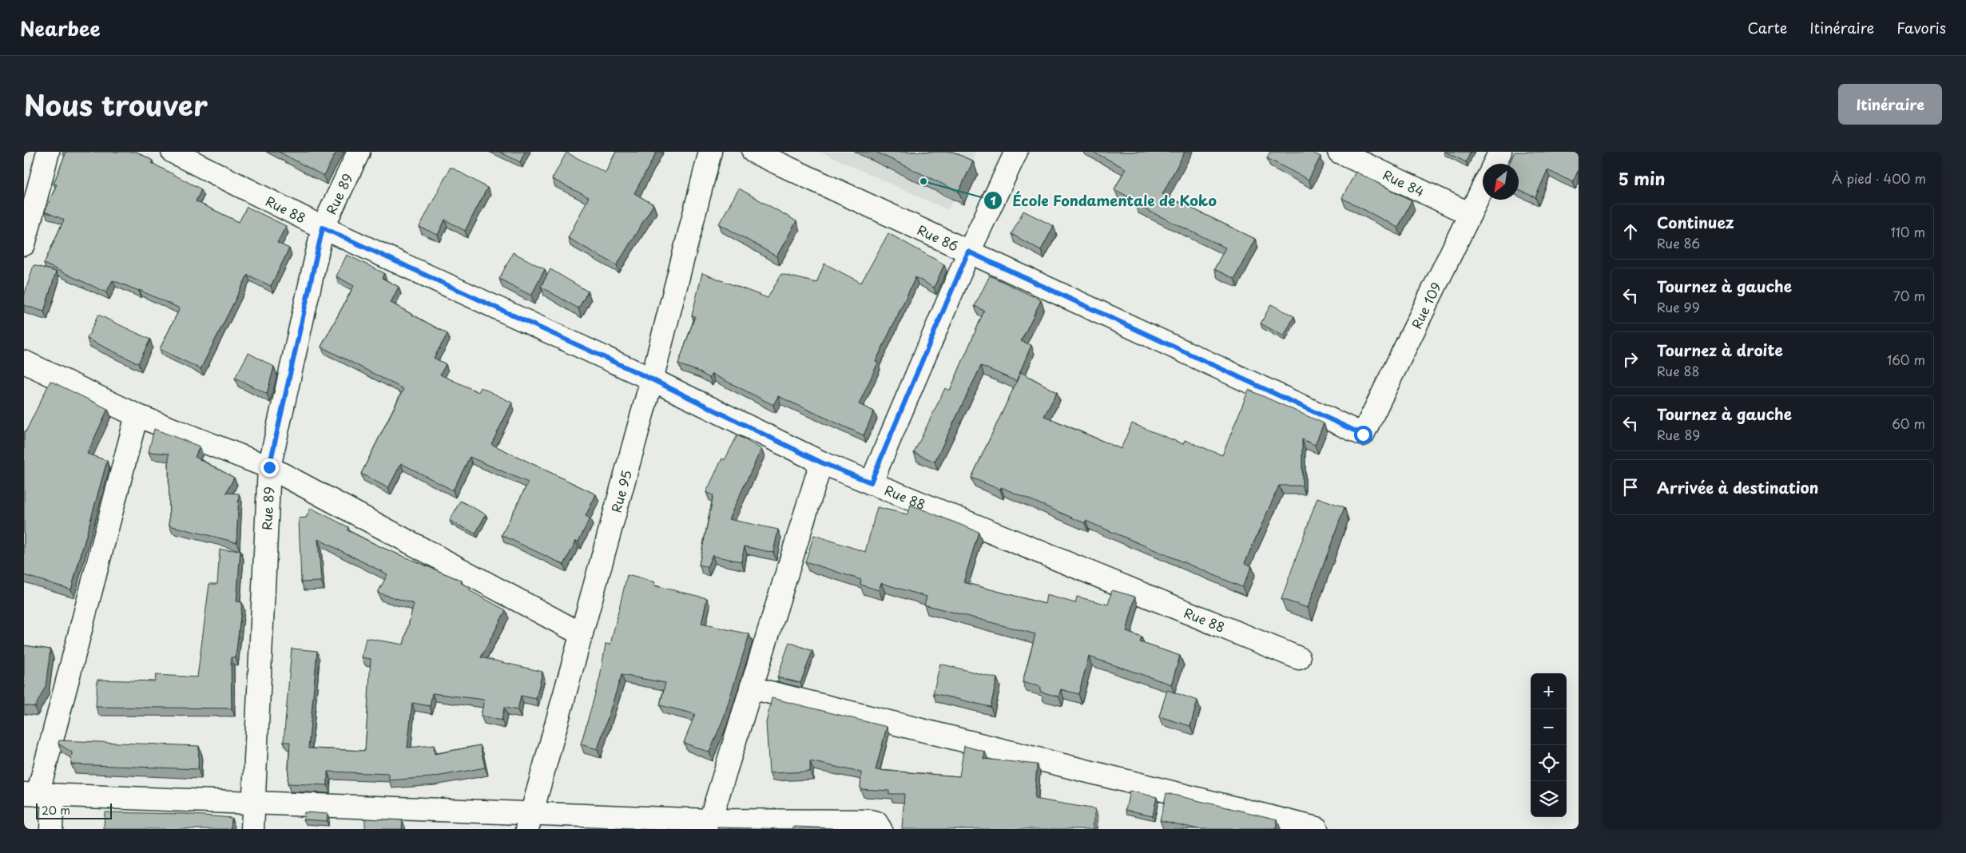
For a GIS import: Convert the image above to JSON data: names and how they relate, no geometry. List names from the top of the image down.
{
  "streets": {
    "street": [
      "Rue 84",
      "Rue 89",
      "Rue 88",
      "Rue 86",
      "Rue 109",
      "Rue 95"
    ]
  },
  "crossings": [
    ["Rue 84", "Rue 109"],
    ["Rue 89", "Rue 88"],
    ["Rue 88", "Rue 95"],
    ["Rue 86", "Rue 109"]
  ],
  "places": ["École Fondamentale de Koko"],
  "scale_bar": "20 m",
  "north": "bottom left",
  "page": {
    "header": "Nearbee",
    "nav": ["Carte", "Itinéraire", "Favoris"],
    "title": "Nous trouver",
    "buttons": "Itinéraire",
    "heading": ["5 min", "À pied · 400 m"],
    "list": [
      ["Continuez", "Rue 86", "110 m"],
      ["Tournez à gauche", "Rue 99", "70 m"],
      ["Tournez à droite", "Rue 88", "160 m"],
      ["Tournez à gauche", "Rue 89", "60 m"],
      "Arrivée à destination"
    ],
    "map_buttons": ["+", "−"],
    "scale": "20 m"
  }
}
